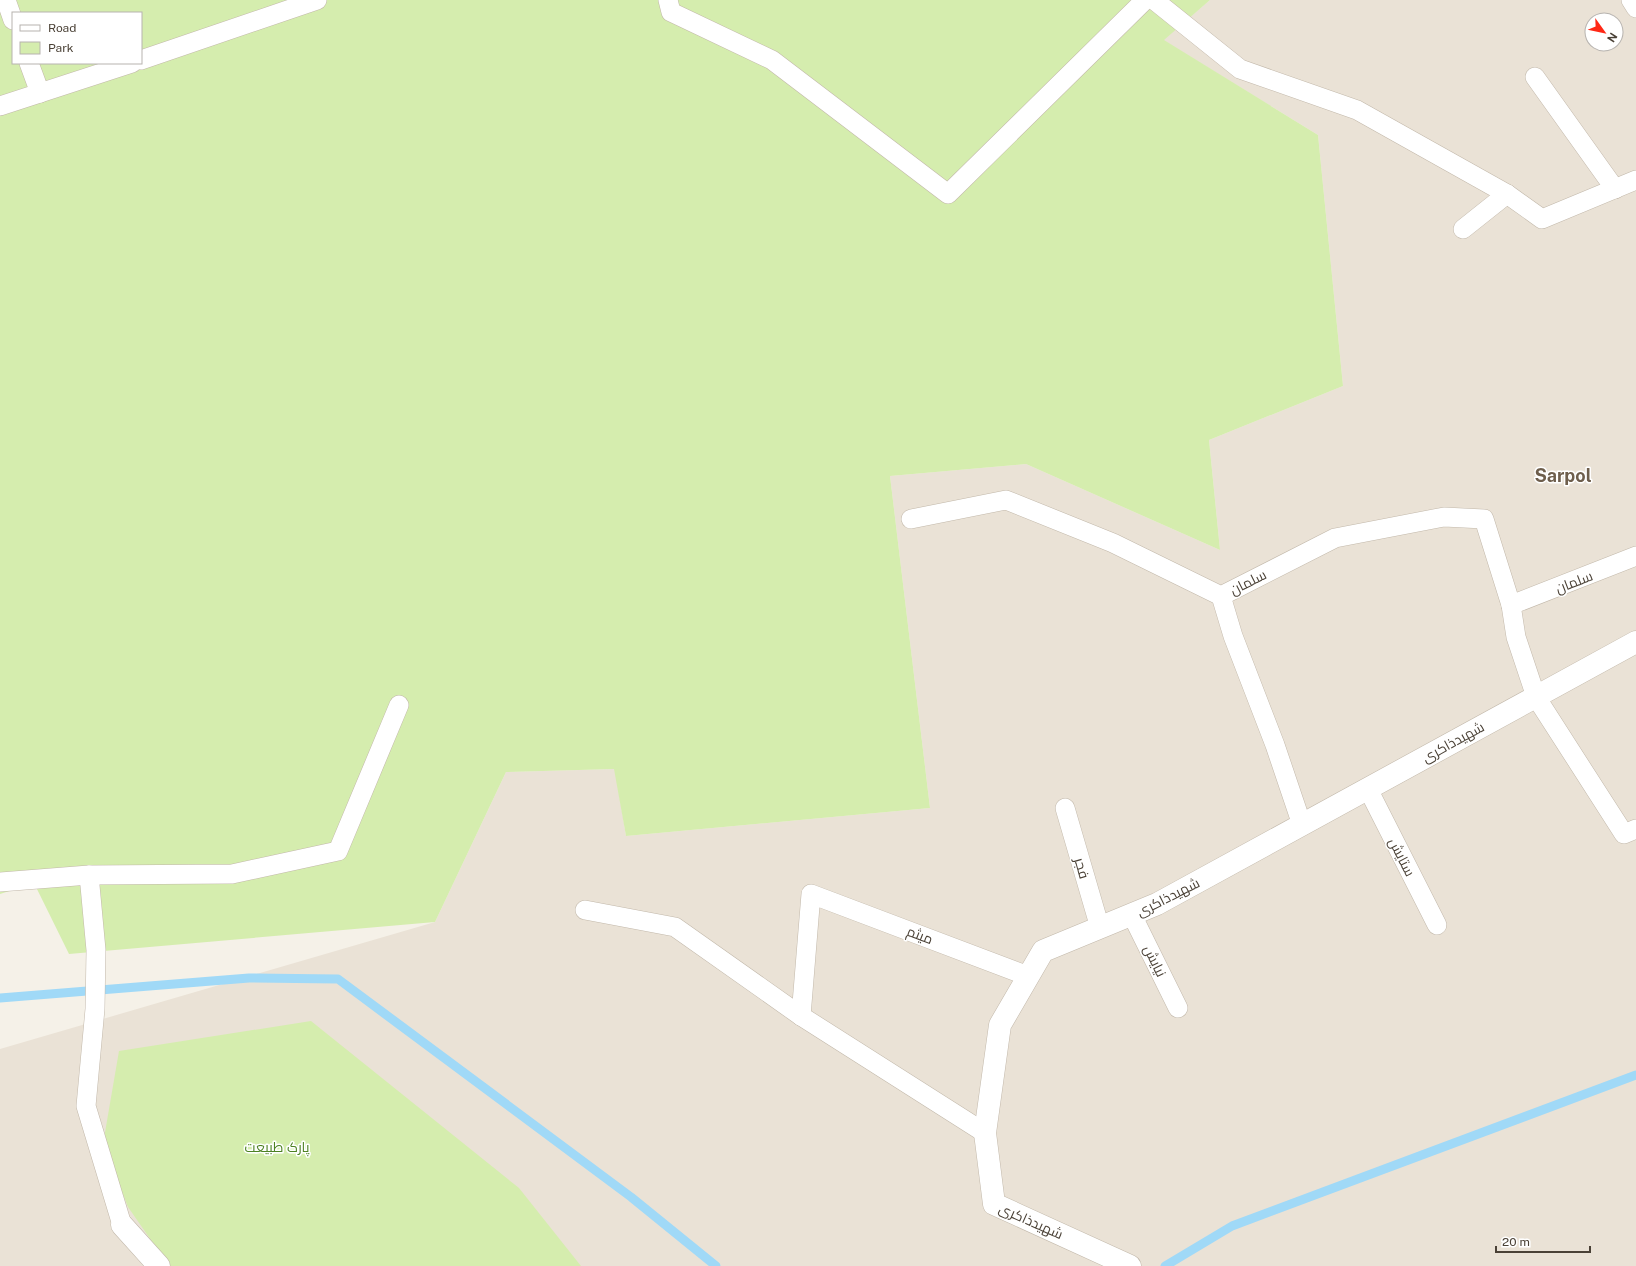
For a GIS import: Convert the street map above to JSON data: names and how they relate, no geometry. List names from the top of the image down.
{
  "streets": {
    "street": ["شهیدذاکری"],
    "lane": [
      "سلمان",
      "ستایش",
      "فجر",
      "میثم",
      "نیایش"
    ]
  },
  "crossings": [
    ["سلمان", "شهیدذاکری"],
    ["شهیدذاکری", "ستایش"],
    ["شهیدذاکری", "فجر"],
    ["شهیدذاکری", "میثم"],
    ["شهیدذاکری", "نیایش"]
  ],
  "districts": ["Sarpol"],
  "parks": ["پارک طبیعت"],
  "legend": ["Road", "Park"],
  "scale_bar": "20 m",
  "north": "bottom right"
}
